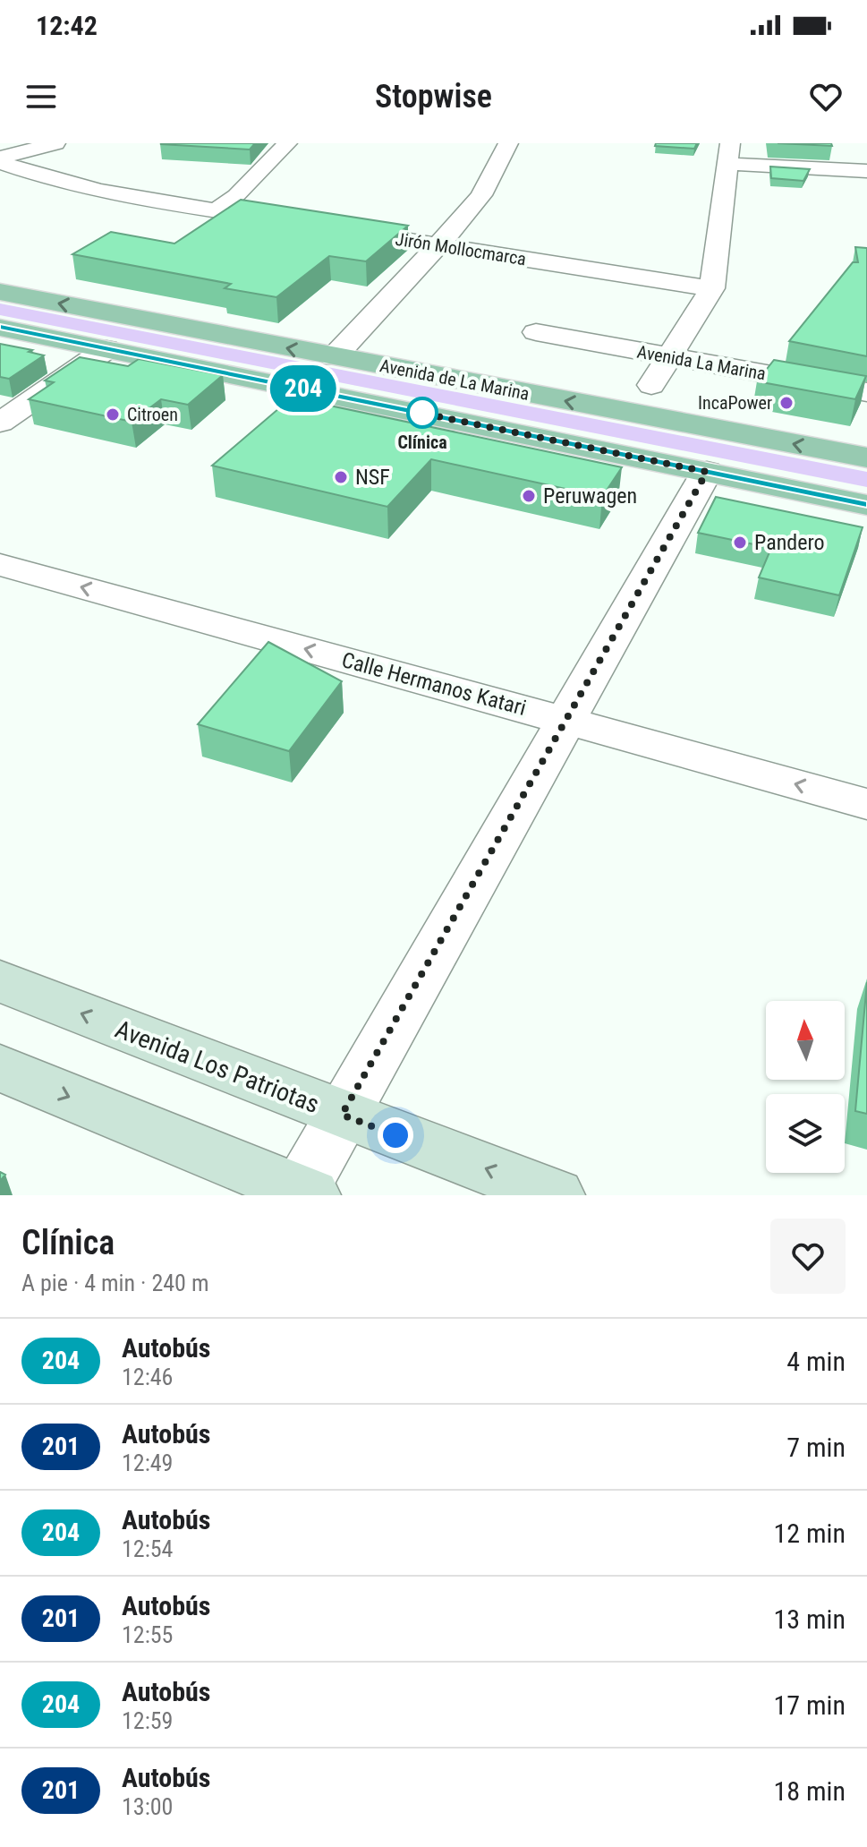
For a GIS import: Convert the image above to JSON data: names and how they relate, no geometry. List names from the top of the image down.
{
  "streets": {
    "main road": ["Avenida de La Marina", "Avenida Los Patriotas"],
    "street": ["Jirón Mollocmarca", "Avenida La Marina", "Calle Hermanos Katari"]
  },
  "one_way": ["Calle Hermanos Katari"],
  "places": [
    "IncaPower",
    "Clínica",
    "Citroen",
    "NSF",
    "Peruwagen",
    "Pandero"
  ],
  "lines": ["bus line 204"],
  "north": "top",
  "page": {
    "status": "12:42",
    "header": "Stopwise",
    "on_map": "204",
    "heading": ["Clínica", "A pie · 4 min · 240 m"],
    "list": [
      {
        "mark": "204",
        "name": "Autobús",
        "note": "12:46",
        "value": "4 min"
      },
      {
        "mark": "201",
        "name": "Autobús",
        "note": "12:49",
        "value": "7 min"
      },
      {
        "mark": "204",
        "name": "Autobús",
        "note": "12:54",
        "value": "12 min"
      },
      {
        "mark": "201",
        "name": "Autobús",
        "note": "12:55",
        "value": "13 min"
      },
      {
        "mark": "204",
        "name": "Autobús",
        "note": "12:59",
        "value": "17 min"
      },
      {
        "mark": "201",
        "name": "Autobús",
        "note": "13:00",
        "value": "18 min"
      }
    ]
  }
}
